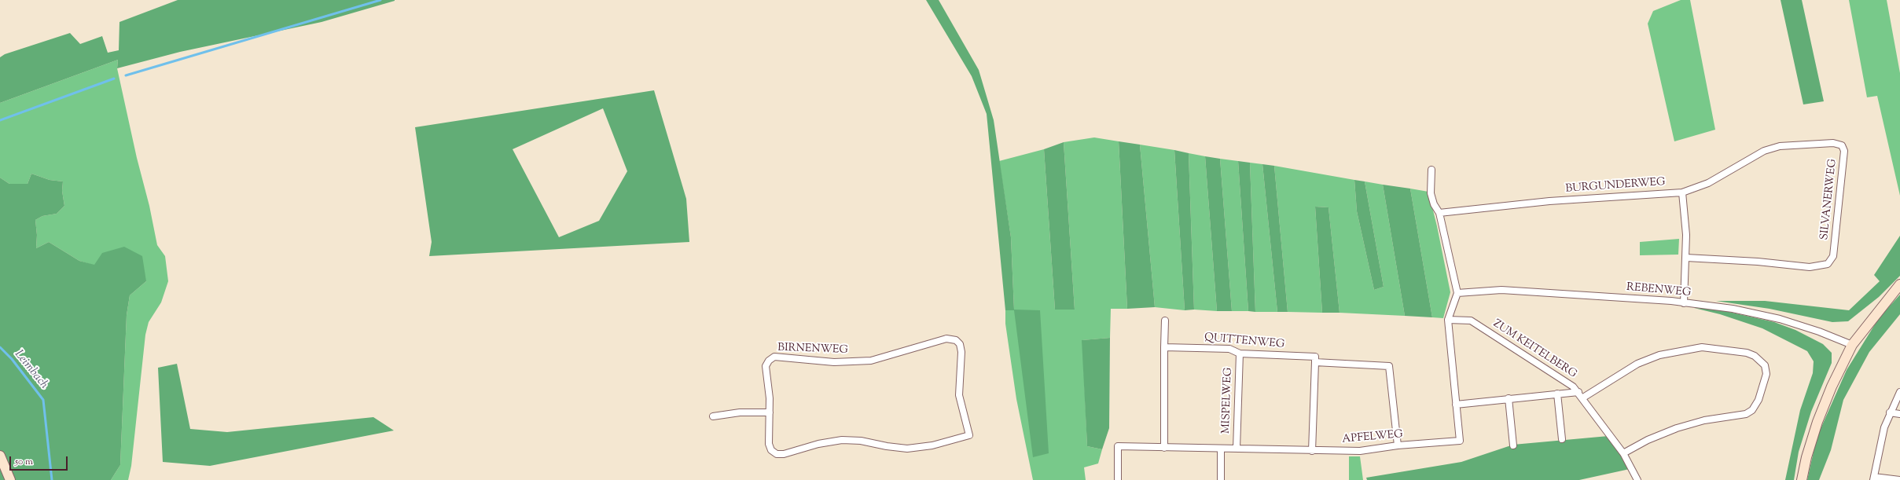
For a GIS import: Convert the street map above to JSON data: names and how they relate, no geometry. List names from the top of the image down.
{
  "streets": {
    "street": [
      "BURGUNDERWEG",
      "SILVANERWEG",
      "REBENWEG",
      "QUITTENWEG",
      "BIRNENWEG",
      "ZUM KEITELBERG",
      "MISPELWEG",
      "APFELWEG"
    ]
  },
  "crossings": [
    ["BURGUNDERWEG", "SILVANERWEG"],
    ["BURGUNDERWEG", "REBENWEG"],
    ["REBENWEG", "APFELWEG"],
    ["QUITTENWEG", "MISPELWEG"],
    ["QUITTENWEG", "APFELWEG"],
    ["ZUM KEITELBERG", "APFELWEG"],
    ["MISPELWEG", "APFELWEG"]
  ],
  "water": ["Leimbach"],
  "scale_bar": "50 m"
}
